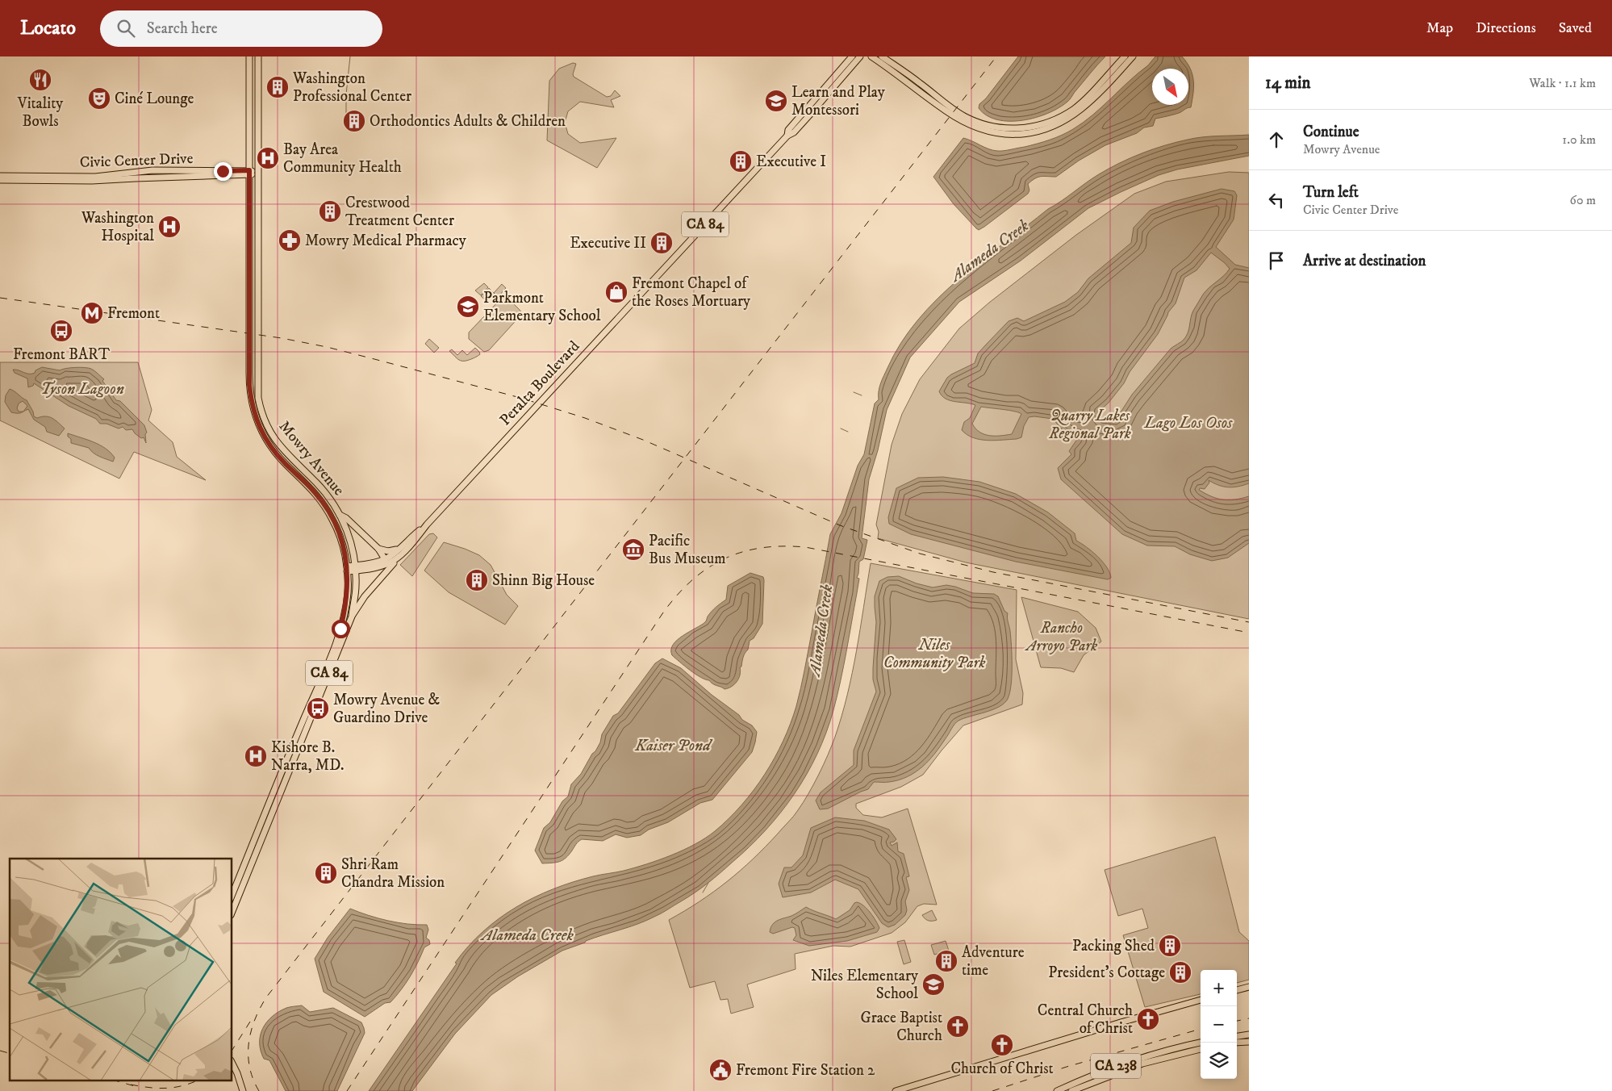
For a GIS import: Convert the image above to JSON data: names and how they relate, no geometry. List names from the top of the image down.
{
  "streets": {
    "main road": [
      "Civic Center Drive",
      "CA 84",
      "Peralta Boulevard",
      "Mowry Avenue",
      "CA 238"
    ]
  },
  "crossings": [
    ["Civic Center Drive", "Mowry Avenue"],
    ["Peralta Boulevard", "Mowry Avenue"]
  ],
  "water": [
    "Alameda Creek",
    "Tyson Lagoon",
    "Lago Los Osos",
    "Kaiser Pond"
  ],
  "parks": ["Quarry Lakes Regional Park", "Rancho Arroyo Park", "Niles Community Park"],
  "places": {
    "restaurant": ["Vitality Bowls"],
    "building": [
      "Washington Professional Center",
      "Orthodontics Adults & Children",
      "Executive I",
      "Crestwood Treatment Center",
      "Executive II",
      "Shinn Big House",
      "Shri Ram Chandra Mission",
      "Packing Shed",
      "Adventure time",
      "President's Cottage"
    ],
    "theatre": ["Ciné Lounge"],
    "school or university": ["Learn and Play Montessori", "Parkmont Elementary School", "Niles Elementary School"],
    "hospital": ["Bay Area Community Health", "Washington Hospital", "Kishore B. Narra, MD."],
    "pharmacy": ["Mowry Medical Pharmacy"],
    "shop": ["Fremont Chapel of the Roses Mortuary"],
    "metro station": ["Fremont"],
    "bus stop": ["Fremont BART", "Mowry Avenue & Guardino Drive"],
    "museum": ["Pacific Bus Museum"],
    "church": ["Central Church of Christ", "Grace Baptist Church", "Church of Christ"],
    "public building": ["Fremont Fire Station 2"]
  },
  "north": "bottom right",
  "page": {
    "header": "Locato",
    "search": "Search here",
    "nav": ["Map", "Directions", "Saved"],
    "heading": ["14 min", "Walk · 1.1 km"],
    "list": [
      ["Continue", "Mowry Avenue", "1.0 km"],
      ["Turn left", "Civic Center Drive", "60 m"],
      "Arrive at destination"
    ],
    "map_buttons": ["+", "−"]
  }
}
